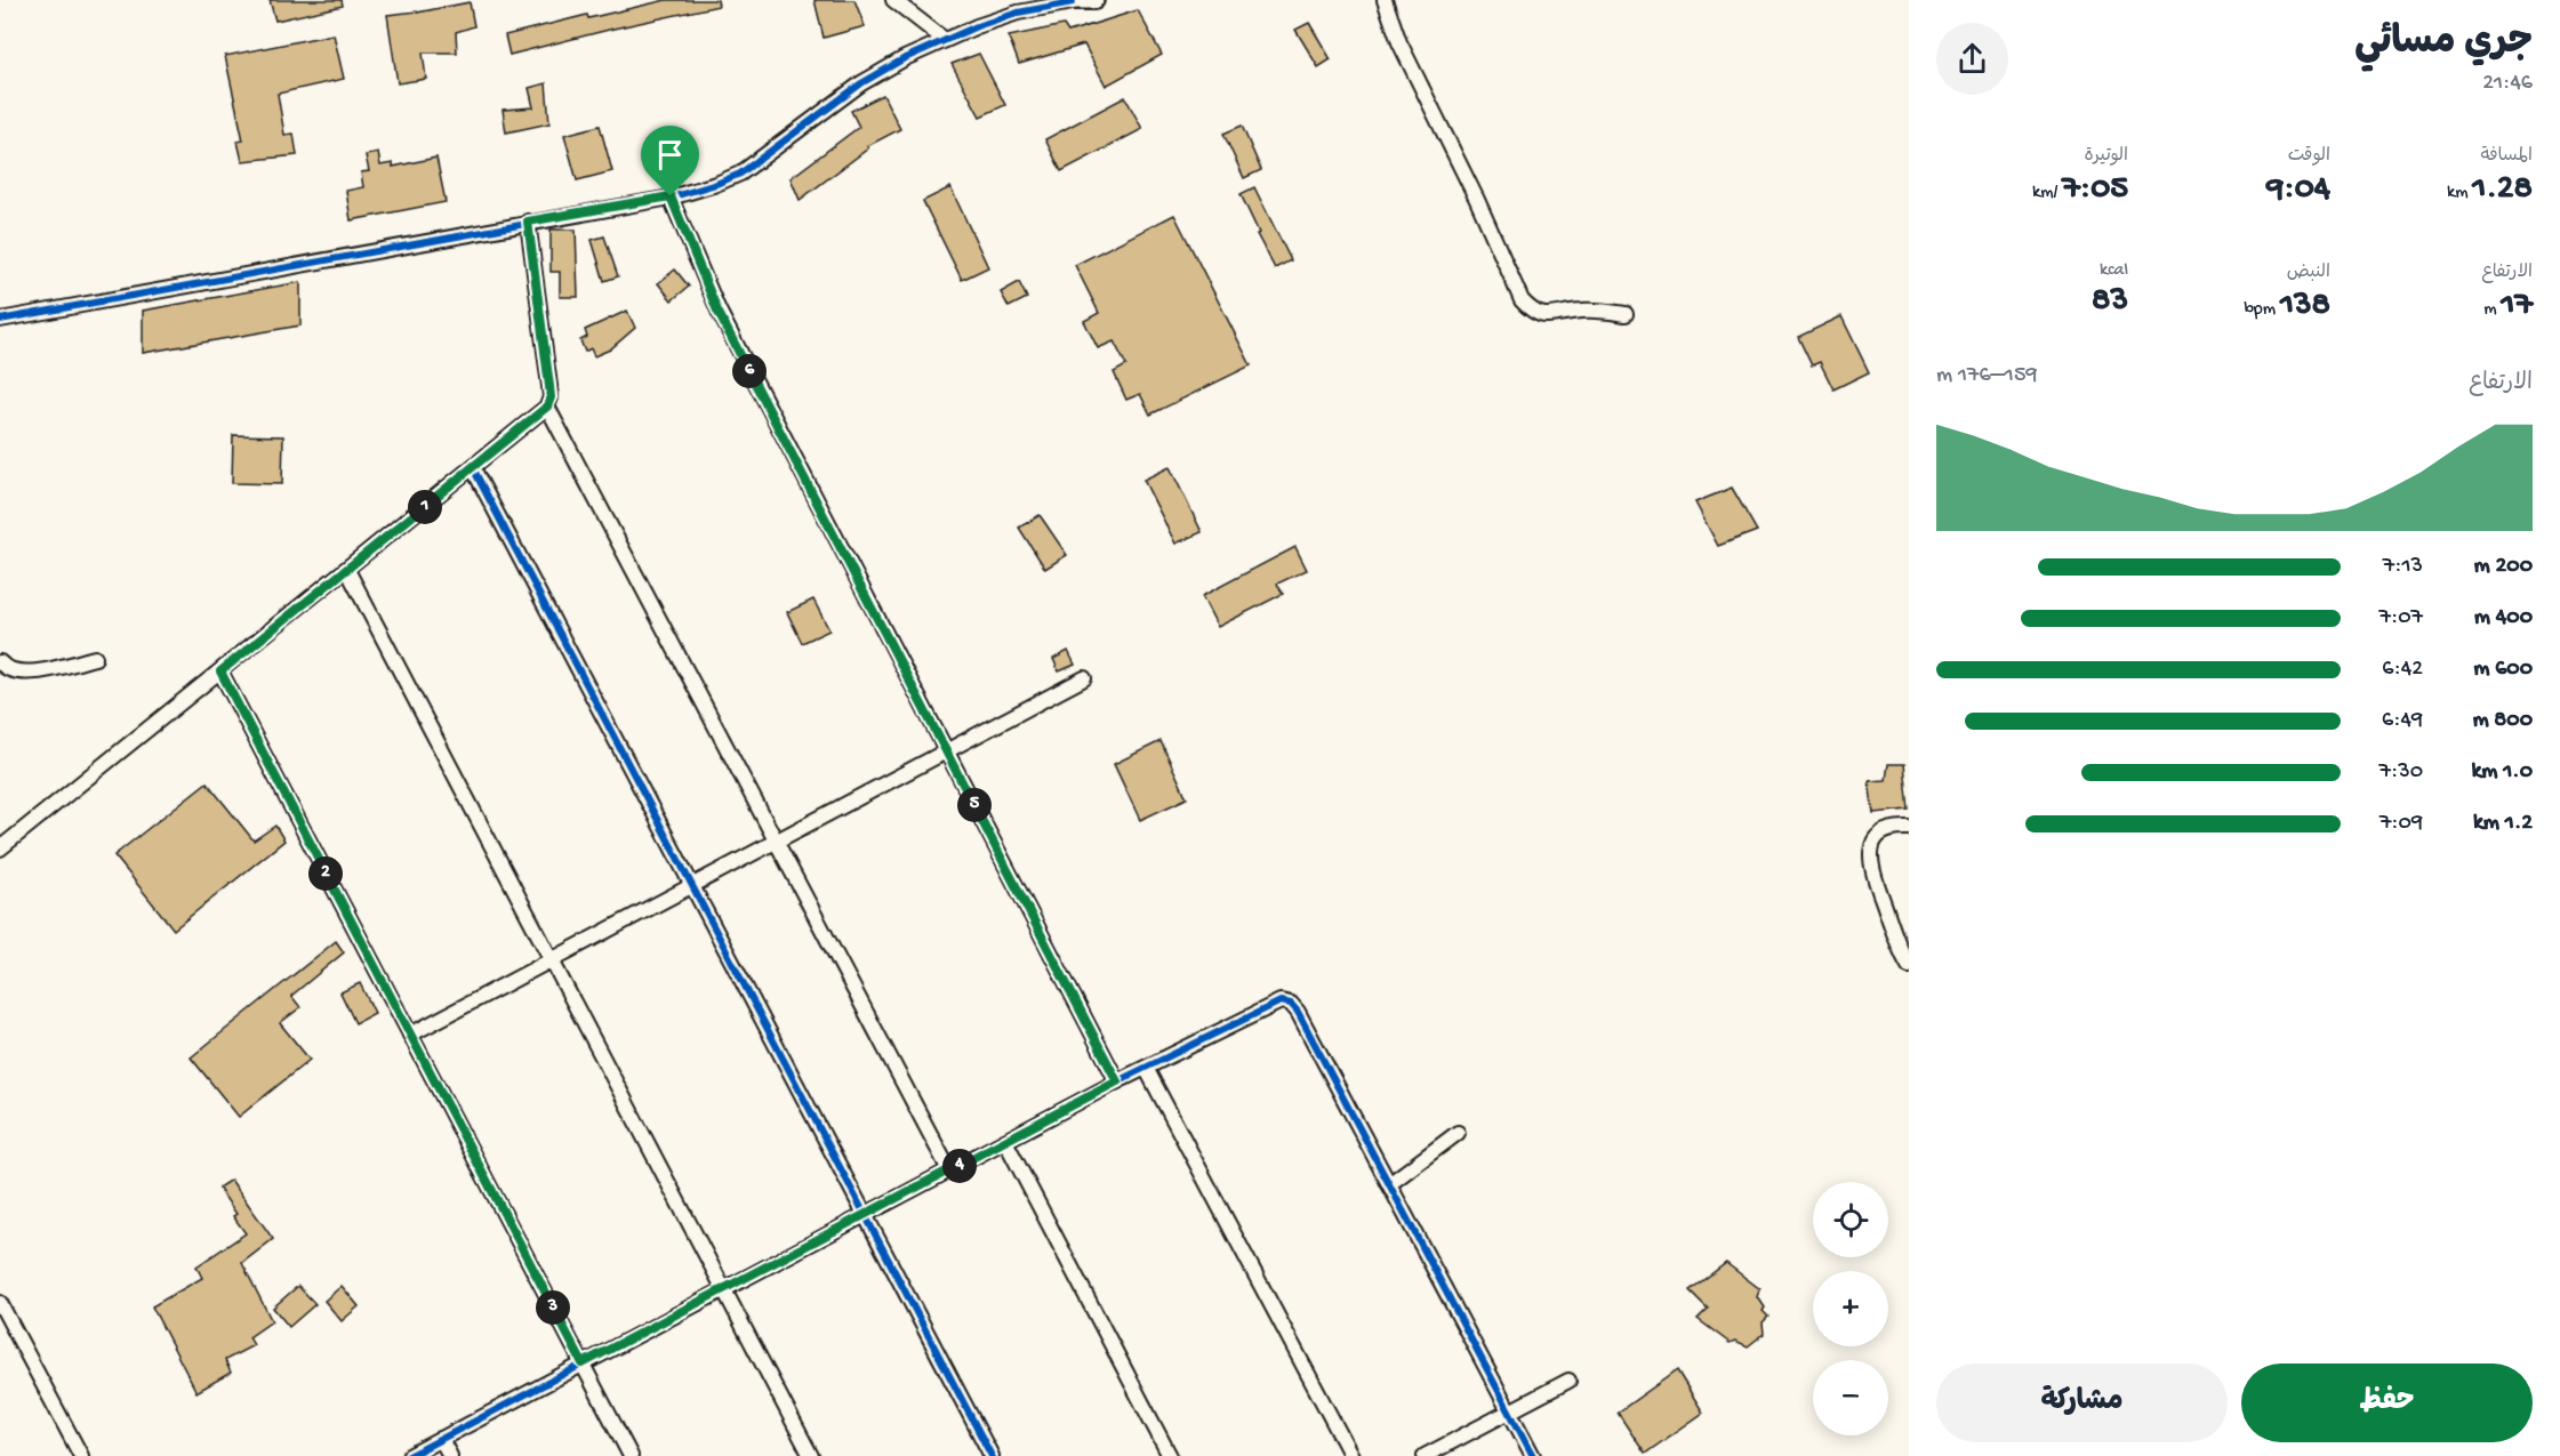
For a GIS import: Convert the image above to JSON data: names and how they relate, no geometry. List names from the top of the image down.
{
  "page": {
    "heading": ["جري مسائي", "21:46"],
    "stats": [
      ["المسافة", "1.28 km"],
      ["الوقت", "9:04"],
      ["الوتيرة", "7:05 /km"],
      ["الارتفاع", "17 m"],
      ["النبض", "138 bpm"],
      ["kcal", "83"]
    ],
    "chart": ["الارتفاع", "159–176 m"],
    "pins": [
      "6",
      "1",
      "5",
      "2",
      "4",
      "3"
    ],
    "list": [
      {
        "name": "200 m",
        "note": "7:13"
      },
      {
        "name": "400 m",
        "note": "7:07"
      },
      {
        "name": "600 m",
        "note": "6:42"
      },
      {
        "name": "800 m",
        "note": "6:49"
      },
      {
        "name": "1.0 km",
        "note": "7:30"
      },
      {
        "name": "1.2 km",
        "note": "7:09"
      }
    ],
    "map_buttons": ["+", "−"],
    "buttons": ["حفظ", "مشاركة"]
  }
}
